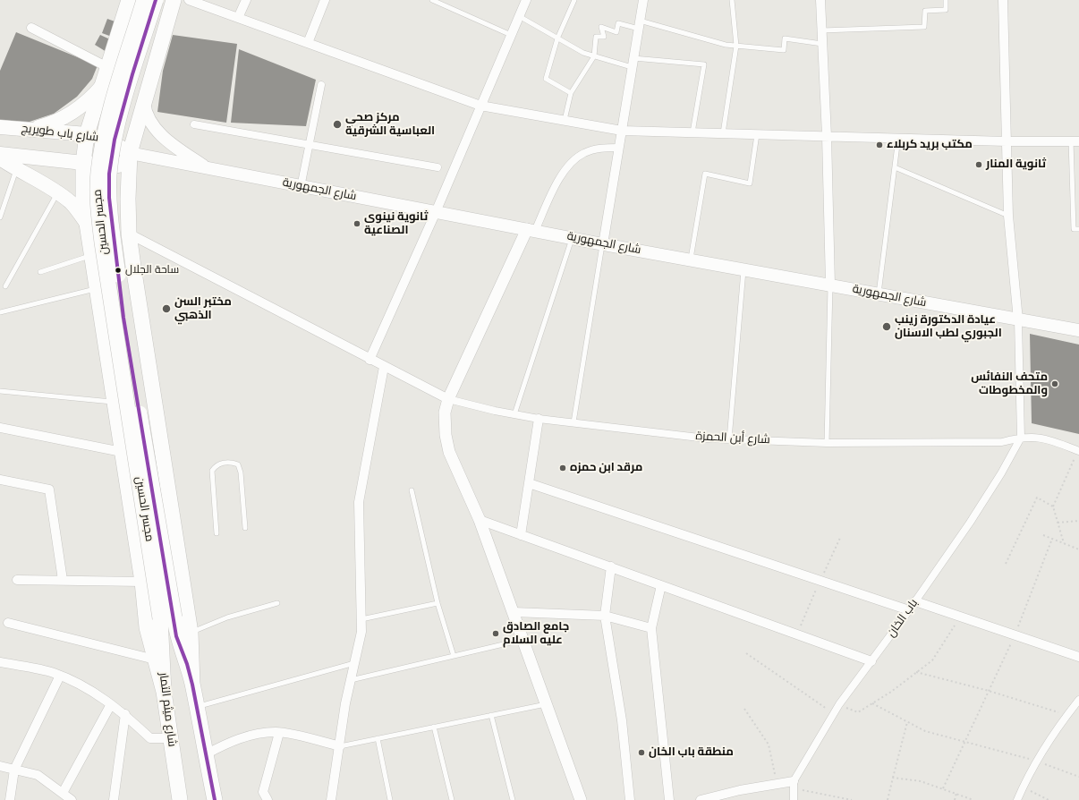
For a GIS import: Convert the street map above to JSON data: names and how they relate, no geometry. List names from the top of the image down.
{
  "streets": {
    "highway": ["مجسر الحسين", "شارع ميثم التمار"],
    "main road": ["شارع باب طويريج", "شارع الجمهورية"],
    "street": ["شارع أبن الحمزة", "باب الخان"]
  },
  "crossings": [
    ["شارع باب طويريج", "شارع الجمهورية"],
    ["مجسر الحسين", "شارع ميثم التمار"],
    ["شارع أبن الحمزة", "باب الخان"]
  ],
  "places": [
    "مركز صحي العباسية الشرقية",
    "مكتب بريد كربلاء",
    "ثانوية المنار",
    "ثانوية نينوى الصناعية",
    "ساحة الجلال",
    "مختبر السن الذهبي",
    "عيادة الدكتورة زينب الجبوري لطب الاسنان",
    "متحف النفائس والمخطوطات",
    "مرقد ابن حمزه",
    "جامع الصادق عليه السلام",
    "منطقة باب الخان"
  ]
}
